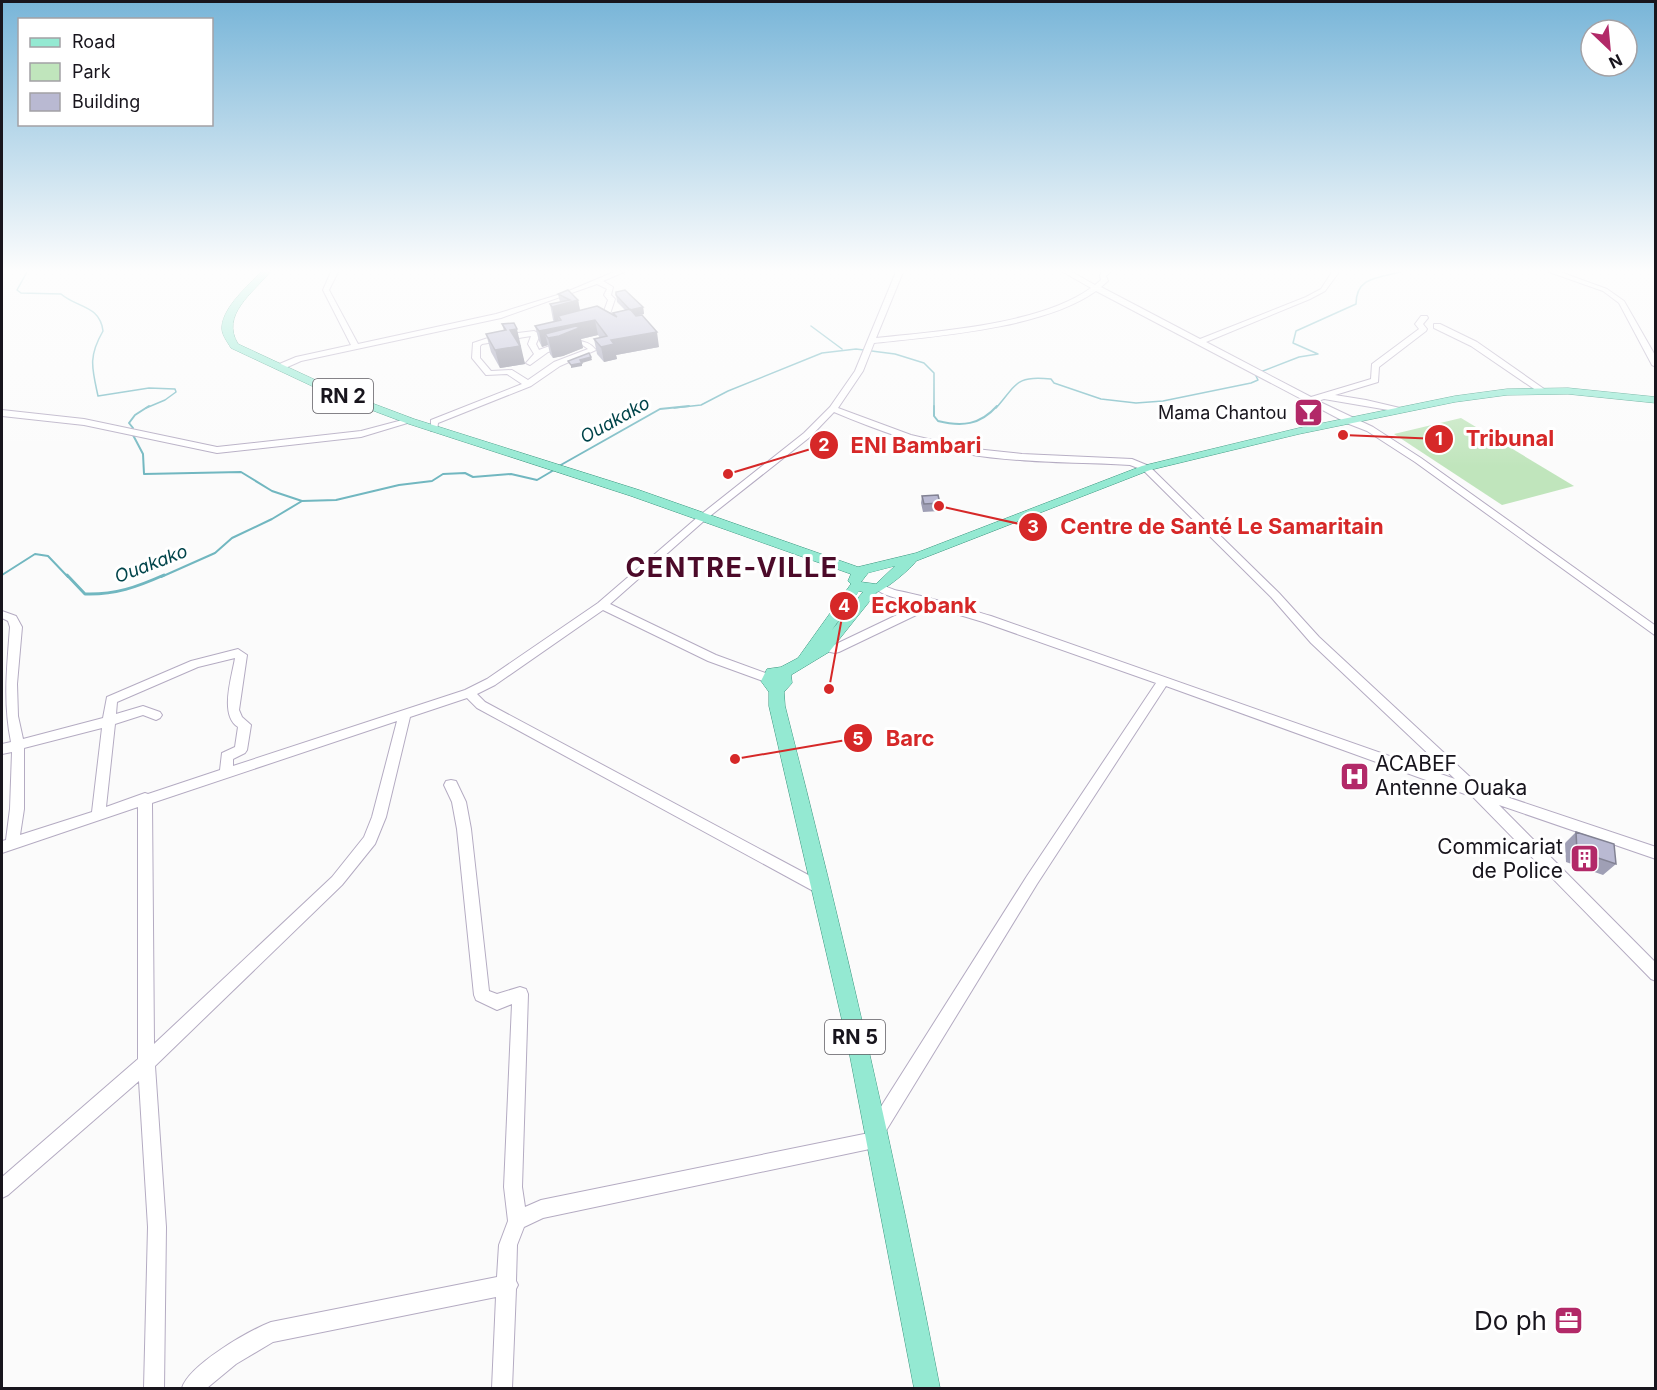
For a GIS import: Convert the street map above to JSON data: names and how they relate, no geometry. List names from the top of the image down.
{
  "streets": {
    "main road": ["RN 2", "RN 5"]
  },
  "districts": ["CENTRE-VILLE"],
  "water": ["Ouakako"],
  "places": {
    "bar": ["Mama Chantou"],
    "other": [
      "Tribunal",
      "ENI Bambari",
      "Centre de Santé Le Samaritain",
      "Eckobank",
      "Barc"
    ],
    "hospital": ["ACABEF Antenne Ouaka"],
    "building": ["Commicariat de Police"],
    "office": ["Do ph"]
  },
  "legend": ["Road", "Park", "Building"],
  "north": "bottom right"
}
